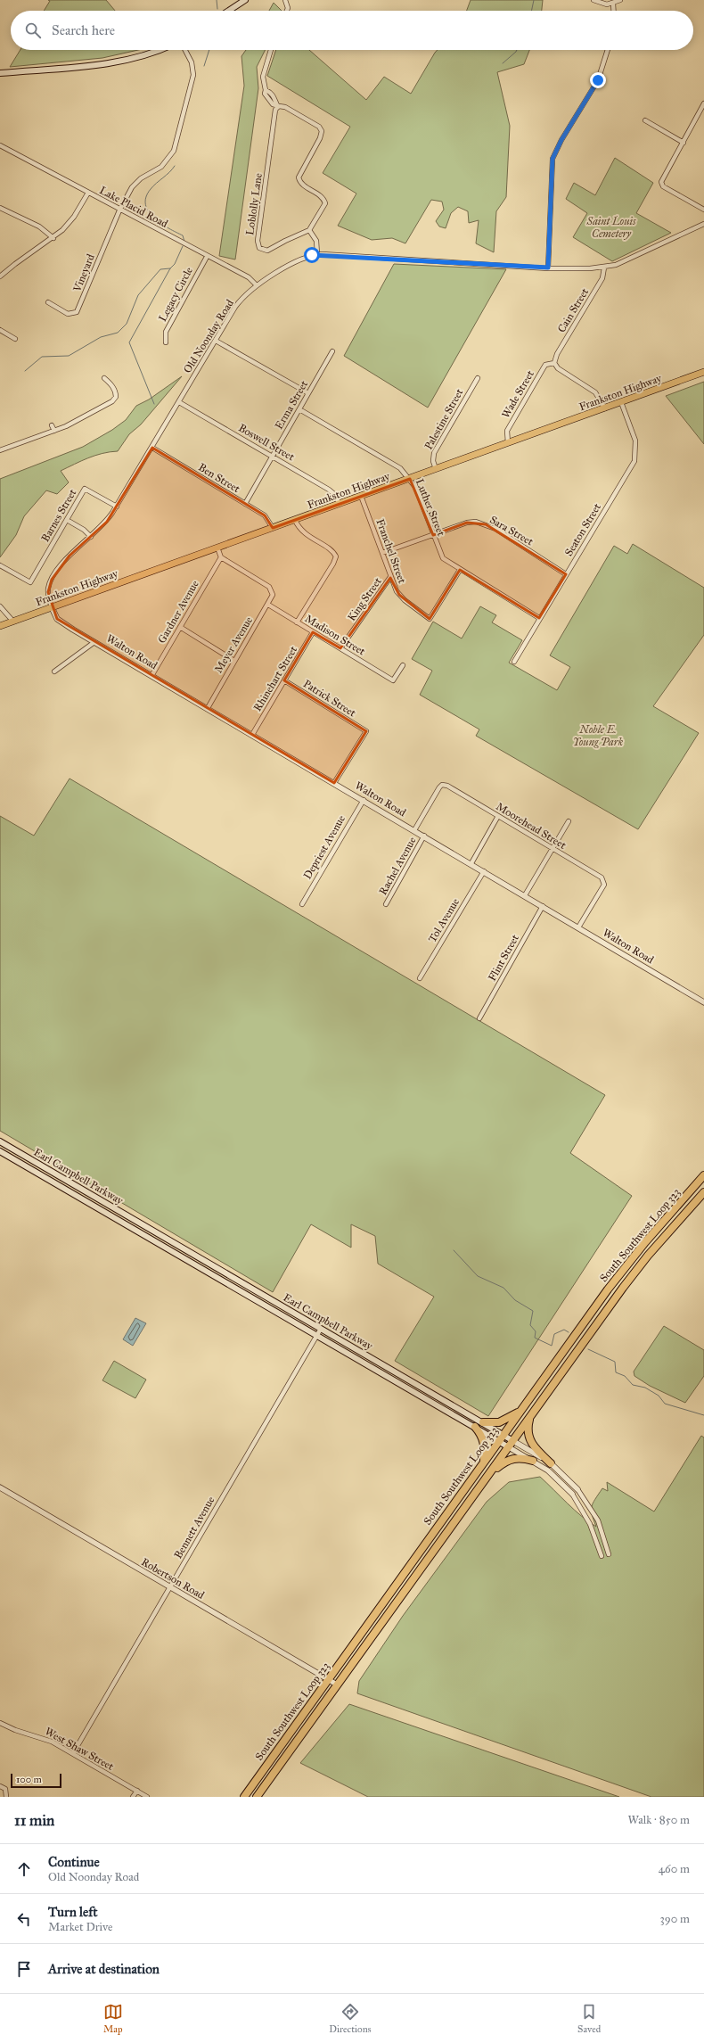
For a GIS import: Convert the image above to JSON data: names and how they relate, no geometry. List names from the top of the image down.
{
  "streets": {
    "highway": ["South Southwest Loop 323"],
    "main road": ["Frankston Highway", "Earl Campbell Parkway"],
    "street": [
      "Loblolly Lane",
      "Lake Placid Road",
      "Vineyard",
      "Legacy Circle",
      "Cain Street",
      "Old Noonday Road",
      "Wade Street",
      "Erma Street",
      "Palestine Street",
      "Boswell Street",
      "Ben Street",
      "Luther Street",
      "Barnes Street",
      "Seaton Street",
      "Sara Street",
      "Franchel Street",
      "King Street",
      "Gardner Avenue",
      "Madison Street",
      "Meyer Avenue",
      "Walton Road",
      "Rhinehart Street",
      "Patrick Street",
      "Moorehead Street",
      "Depriest Avenue",
      "Rachel Avenue",
      "Tol Avenue",
      "Flint Street",
      "Bennett Avenue",
      "Robertson Road",
      "West Shaw Street"
    ]
  },
  "crossings": [
    ["Lake Placid Road", "Vineyard"],
    ["Lake Placid Road", "Legacy Circle"],
    ["Lake Placid Road", "Old Noonday Road"],
    ["Cain Street", "Old Noonday Road"],
    ["Cain Street", "Wade Street"],
    ["Old Noonday Road", "Frankston Highway"],
    ["Old Noonday Road", "Boswell Street"],
    ["Old Noonday Road", "Ben Street"],
    ["Old Noonday Road", "Barnes Street"],
    ["Old Noonday Road", "Walton Road"],
    ["Frankston Highway", "Wade Street"],
    ["Frankston Highway", "Palestine Street"],
    ["Frankston Highway", "Boswell Street"],
    ["Frankston Highway", "Ben Street"],
    ["Frankston Highway", "Luther Street"],
    ["Frankston Highway", "Seaton Street"],
    ["Frankston Highway", "Franchel Street"],
    ["Frankston Highway", "Walton Road"],
    ["Erma Street", "Boswell Street"],
    ["Erma Street", "Ben Street"],
    ["Erma Street", "Luther Street"],
    ["Luther Street", "Seaton Street"],
    ["Luther Street", "Sara Street"],
    ["Luther Street", "Franchel Street"],
    ["Seaton Street", "Sara Street"],
    ["Sara Street", "Franchel Street"],
    ["Franchel Street", "King Street"],
    ["King Street", "Madison Street"],
    ["Gardner Avenue", "Meyer Avenue"],
    ["Gardner Avenue", "Walton Road"],
    ["Madison Street", "Meyer Avenue"],
    ["Madison Street", "Rhinehart Street"],
    ["Meyer Avenue", "Walton Road"],
    ["Walton Road", "Rhinehart Street"],
    ["Walton Road", "Patrick Street"],
    ["Walton Road", "Moorehead Street"],
    ["Walton Road", "Depriest Avenue"],
    ["Walton Road", "Rachel Avenue"],
    ["Walton Road", "Tol Avenue"],
    ["Walton Road", "Flint Street"],
    ["Rhinehart Street", "Patrick Street"],
    ["Earl Campbell Parkway", "South Southwest Loop 323"],
    ["Earl Campbell Parkway", "Bennett Avenue"],
    ["South Southwest Loop 323", "Robertson Road"],
    ["Bennett Avenue", "Robertson Road"],
    ["Bennett Avenue", "West Shaw Street"]
  ],
  "parks": ["Saint Louis Cemetery", "Noble E. Young Park"],
  "scale_bar": "100 m",
  "page": {
    "search": "Search here",
    "scale": "100 m",
    "heading": ["11 min", "Walk · 850 m"],
    "list": [
      ["Continue", "Old Noonday Road", "460 m"],
      ["Turn left", "Market Drive", "390 m"],
      "Arrive at destination"
    ],
    "nav": ["Map", "Directions", "Saved"]
  }
}
